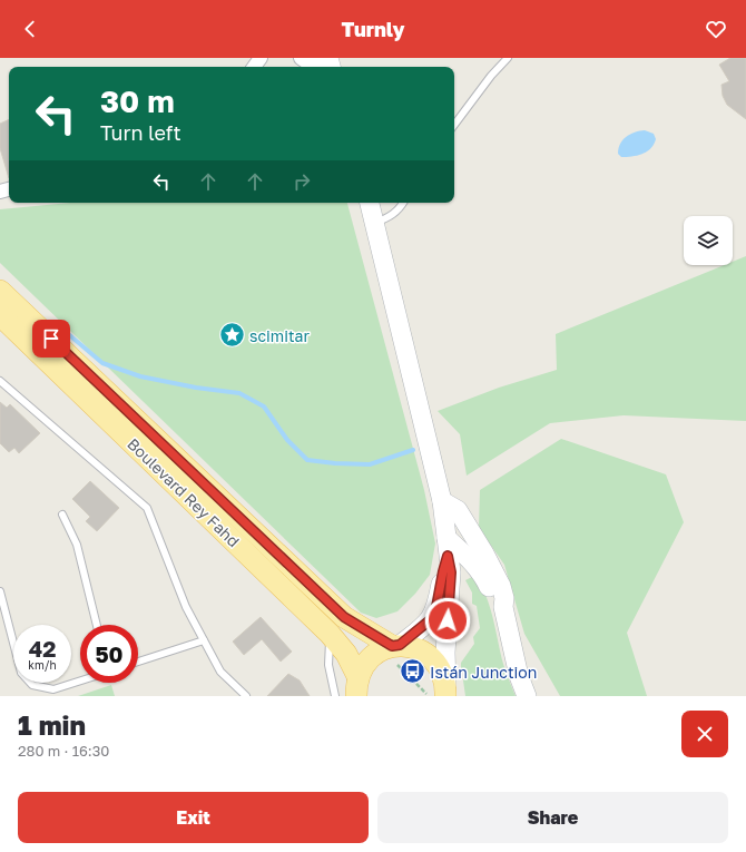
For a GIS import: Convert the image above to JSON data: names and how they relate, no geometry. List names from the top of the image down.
{
  "streets": {
    "main road": ["Boulevard Rey Fahd"]
  },
  "places": {
    "place": ["scimitar"],
    "bus stop": ["Istán Junction"]
  },
  "page": {
    "header": "Turnly",
    "turn": ["30 m", "Turn left"],
    "speed": "42 km/h",
    "limit": "50",
    "heading": ["1 min", "280 m · 16:30"],
    "buttons": ["Exit", "Share"]
  }
}
